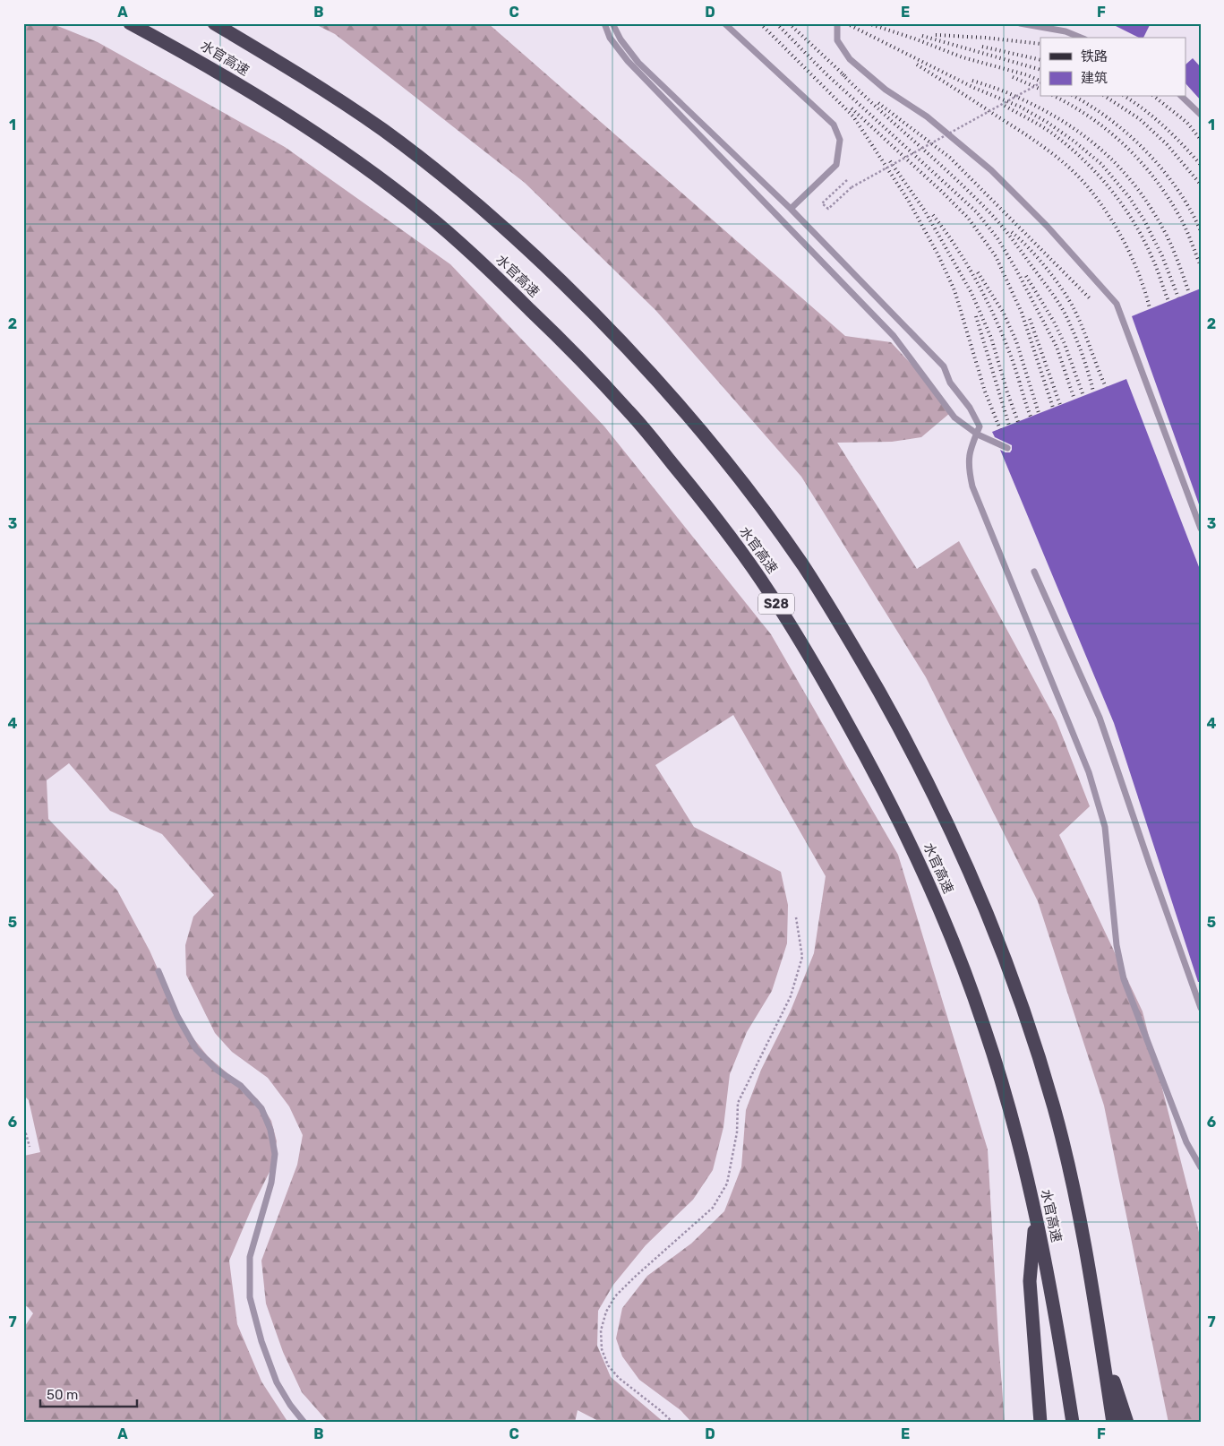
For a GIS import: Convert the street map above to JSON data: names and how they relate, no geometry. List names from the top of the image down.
{
  "streets": {
    "highway": ["水官高速", "S28"]
  },
  "legend": ["铁路", "建筑"],
  "scale_bar": "50 m",
  "grid": {
    "columns": [
      "A",
      "B",
      "C",
      "D",
      "E",
      "F"
    ],
    "rows": [
      "1",
      "2",
      "3",
      "4",
      "5",
      "6",
      "7"
    ]
  }
}
